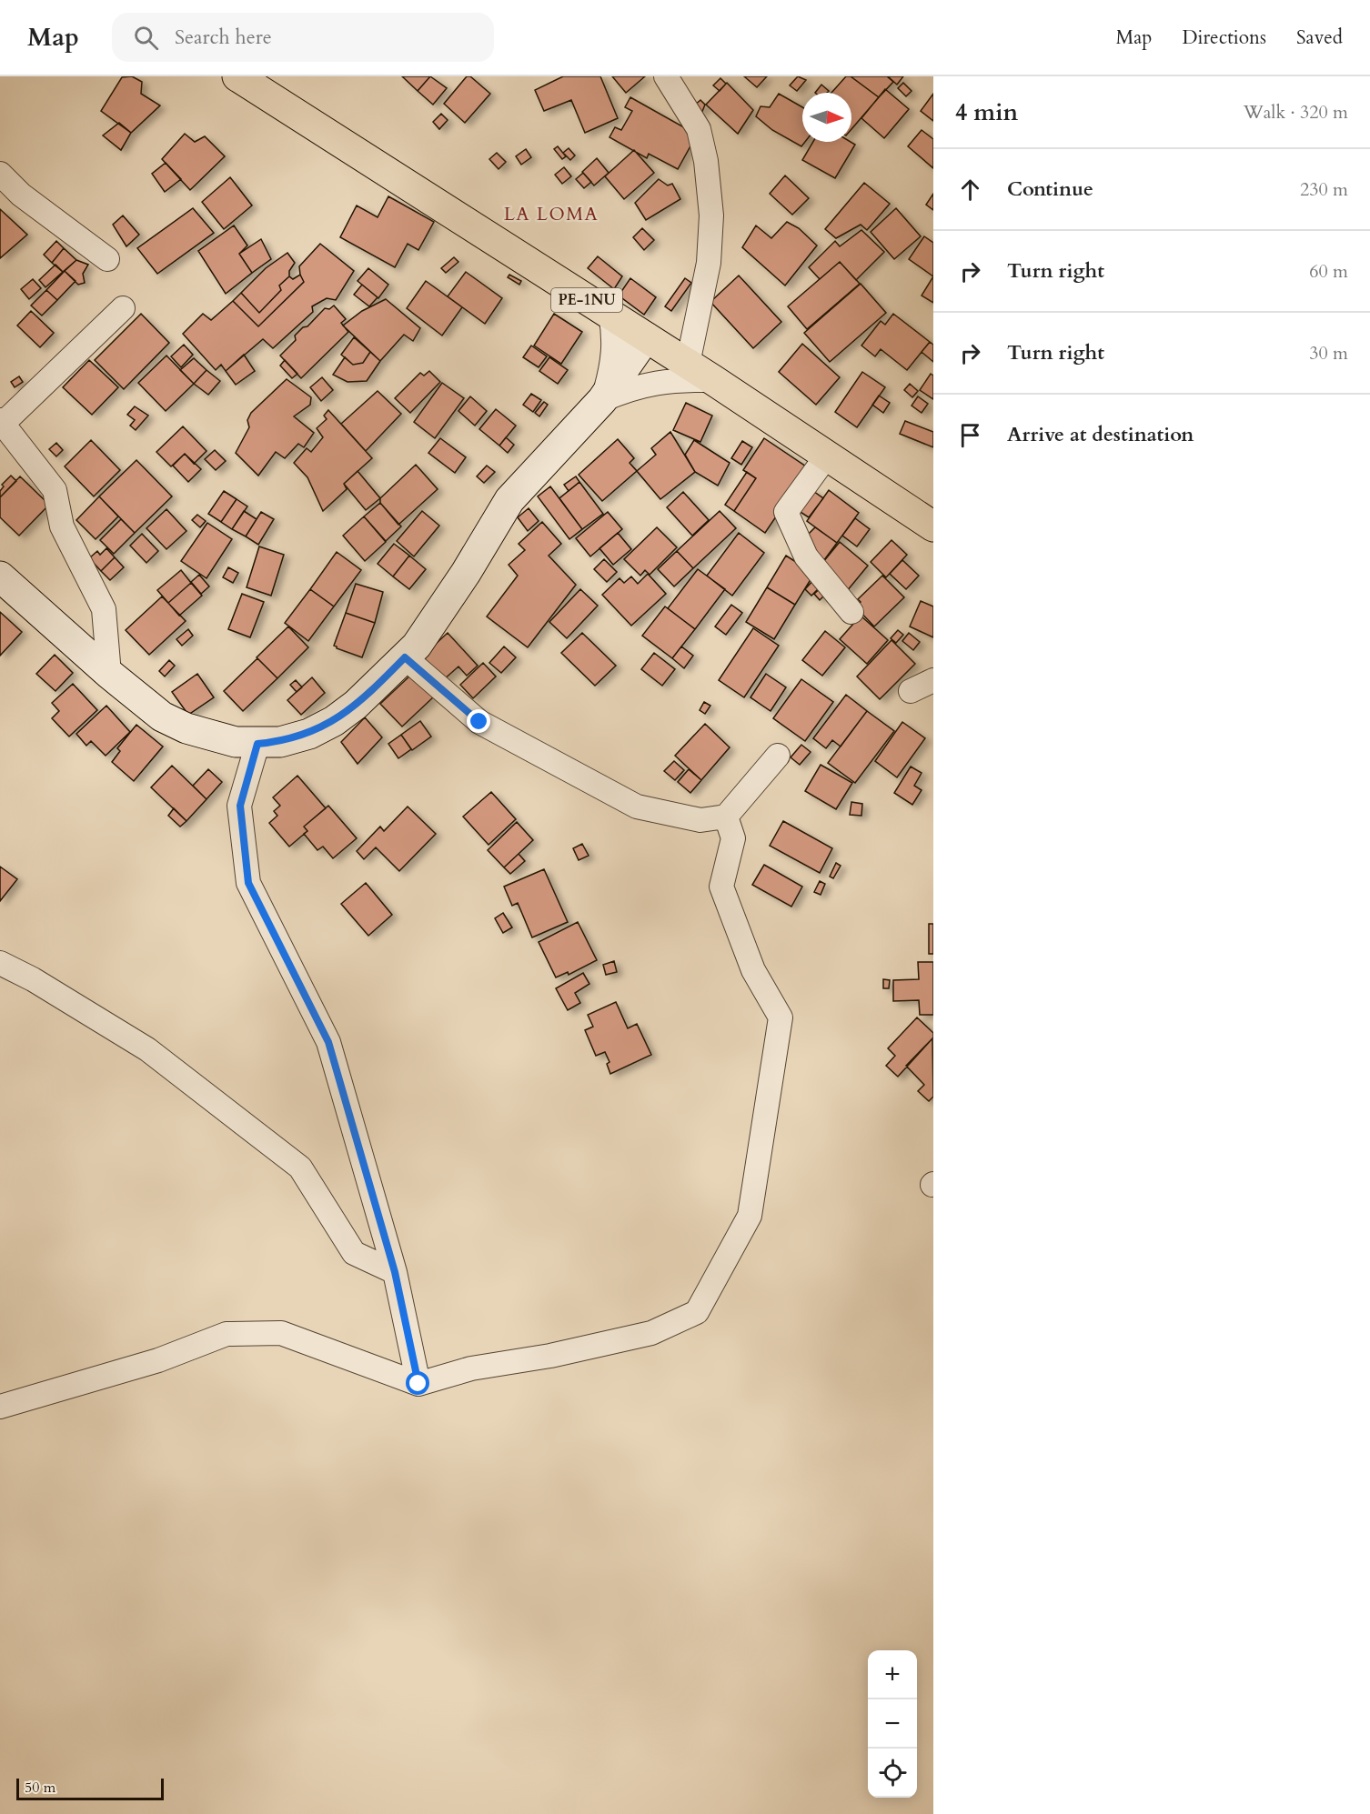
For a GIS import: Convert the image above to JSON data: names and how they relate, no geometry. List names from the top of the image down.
{
  "streets": {
    "main road": ["PE-1NU"]
  },
  "districts": ["LA LOMA"],
  "scale_bar": "50 m",
  "north": "right",
  "page": {
    "header": "Map",
    "search": "Search here",
    "nav": ["Map", "Directions", "Saved"],
    "heading": ["4 min", "Walk · 320 m"],
    "list": [
      ["Continue", "230 m"],
      ["Turn right", "60 m"],
      ["Turn right", "30 m"],
      "Arrive at destination"
    ],
    "map_buttons": ["+", "−"],
    "scale": "50 m"
  }
}
